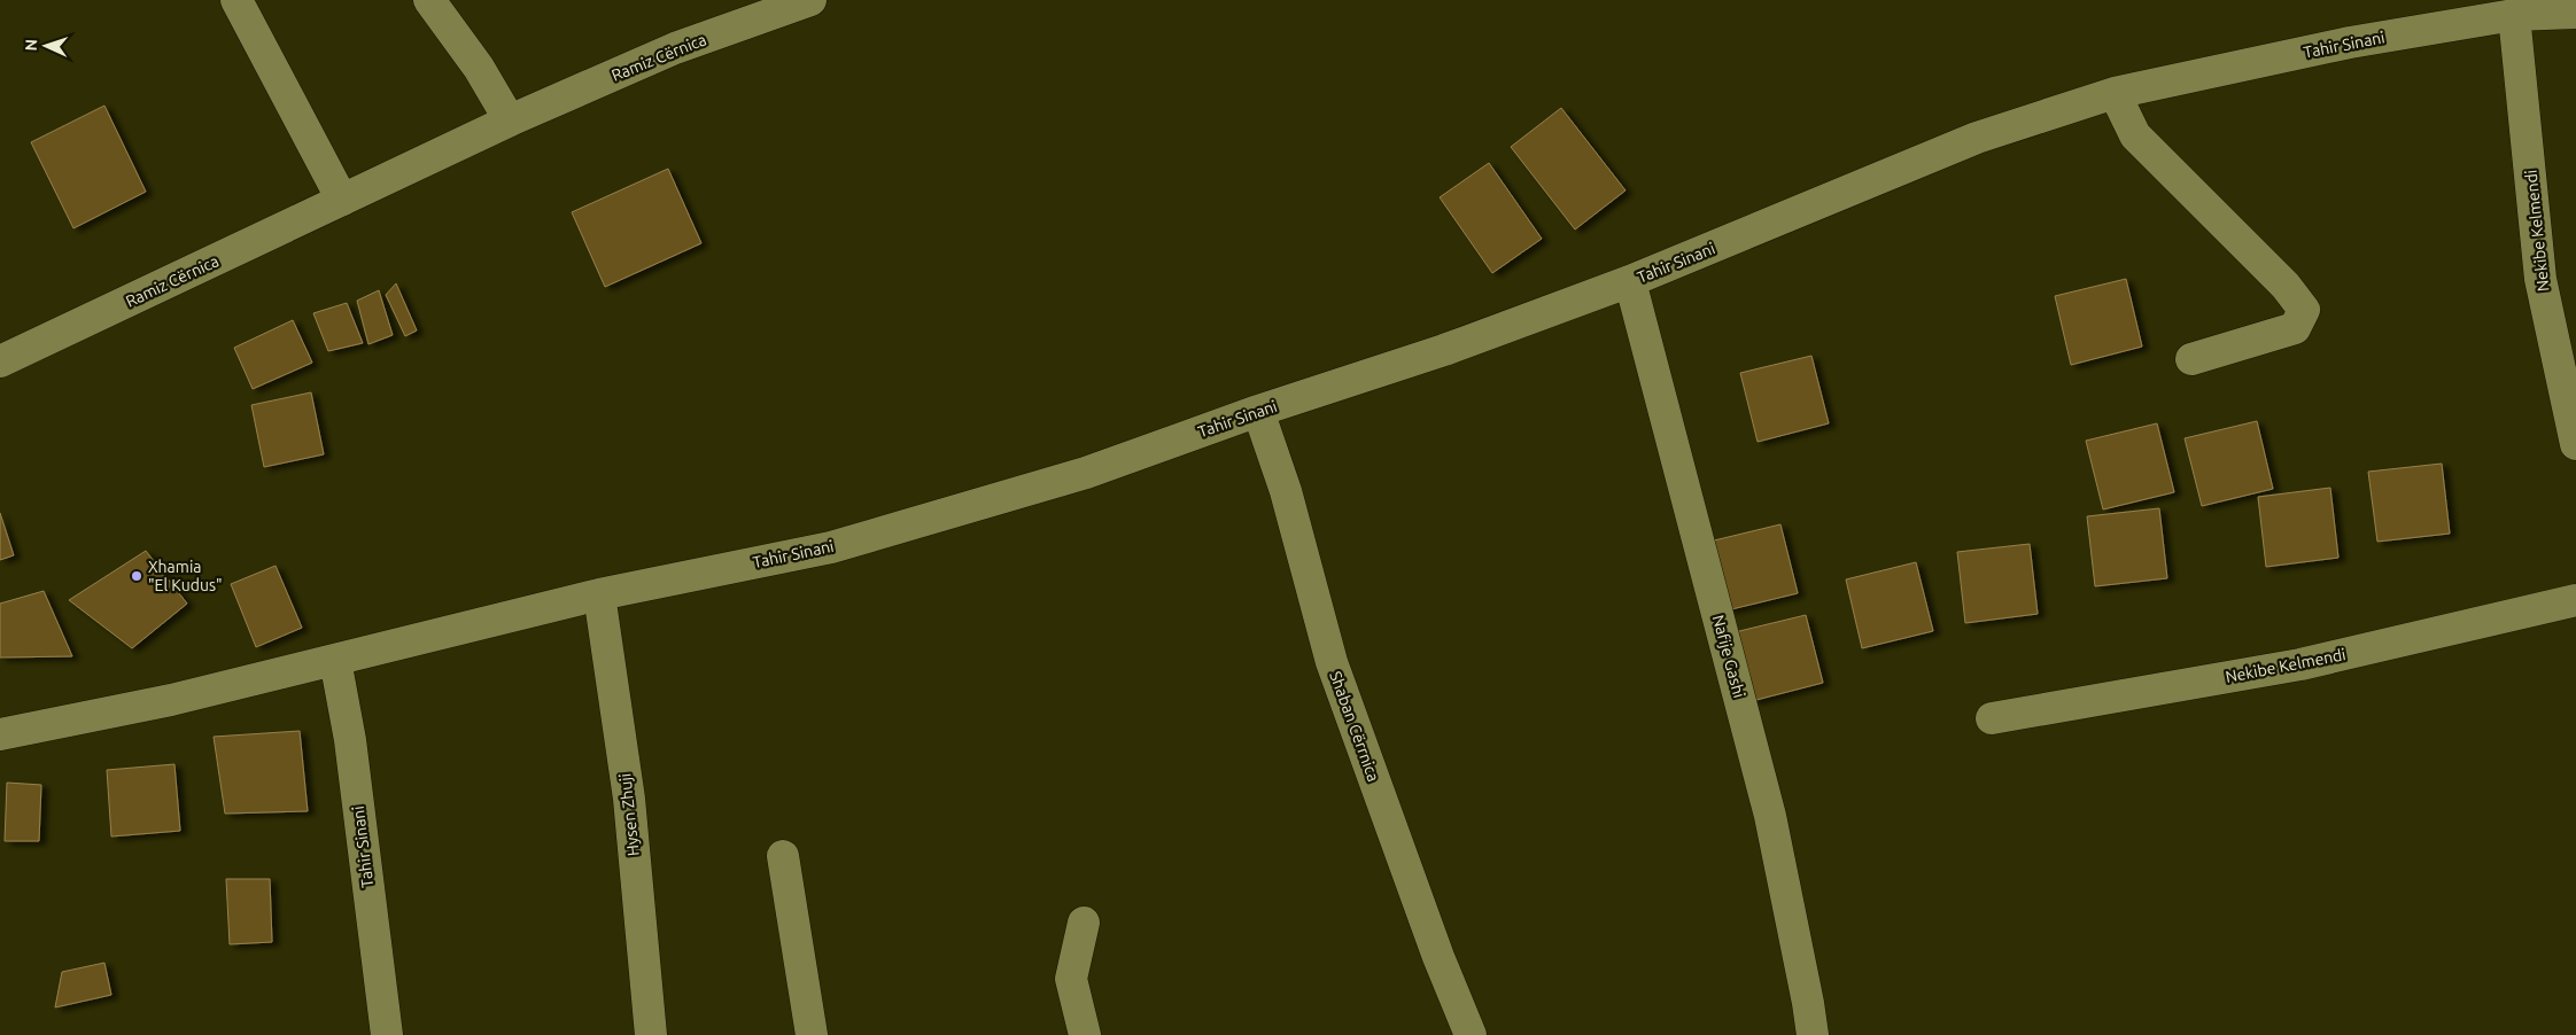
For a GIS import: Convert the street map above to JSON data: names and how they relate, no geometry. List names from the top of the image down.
{
  "streets": {
    "street": [
      "Tahir Sinani",
      "Ramiz Cërnica",
      "Nekibe Kelmendi",
      "Nafije Gashi",
      "Shaban Cërrnica",
      "Hysen Zhuji"
    ]
  },
  "crossings": [
    ["Tahir Sinani", "Nekibe Kelmendi"],
    ["Tahir Sinani", "Nafije Gashi"],
    ["Tahir Sinani", "Shaban Cërrnica"],
    ["Tahir Sinani", "Hysen Zhuji"]
  ],
  "places": ["Xhamia \"El Kudus\""],
  "north": "left"
}
